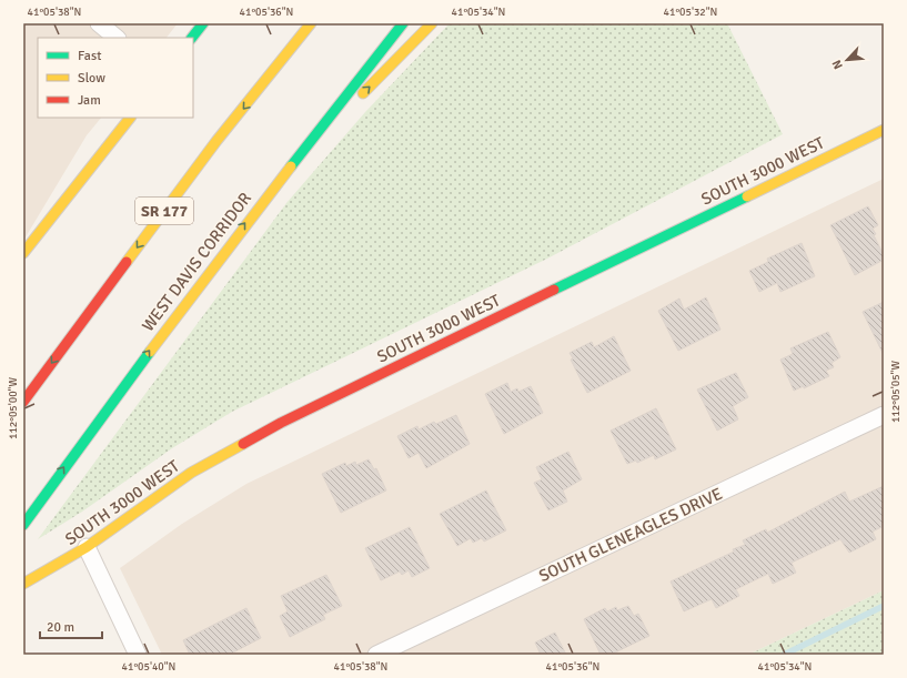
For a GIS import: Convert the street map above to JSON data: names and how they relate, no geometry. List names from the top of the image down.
{
  "streets": {
    "main road": ["SOUTH 3000 WEST", "SR 177", "WEST DAVIS CORRIDOR"],
    "street": ["SOUTH GLENEAGLES DRIVE"]
  },
  "legend": ["Fast", "Slow", "Jam"],
  "scale_bar": "20 m",
  "north": "bottom left",
  "coordinates": [
    "41°05'38\"N",
    "41°05'36\"N",
    "41°05'34\"N",
    "41°05'32\"N",
    "112°05'05\"W",
    "112°05'00\"W",
    "41°05'40\"N"
  ]
}
